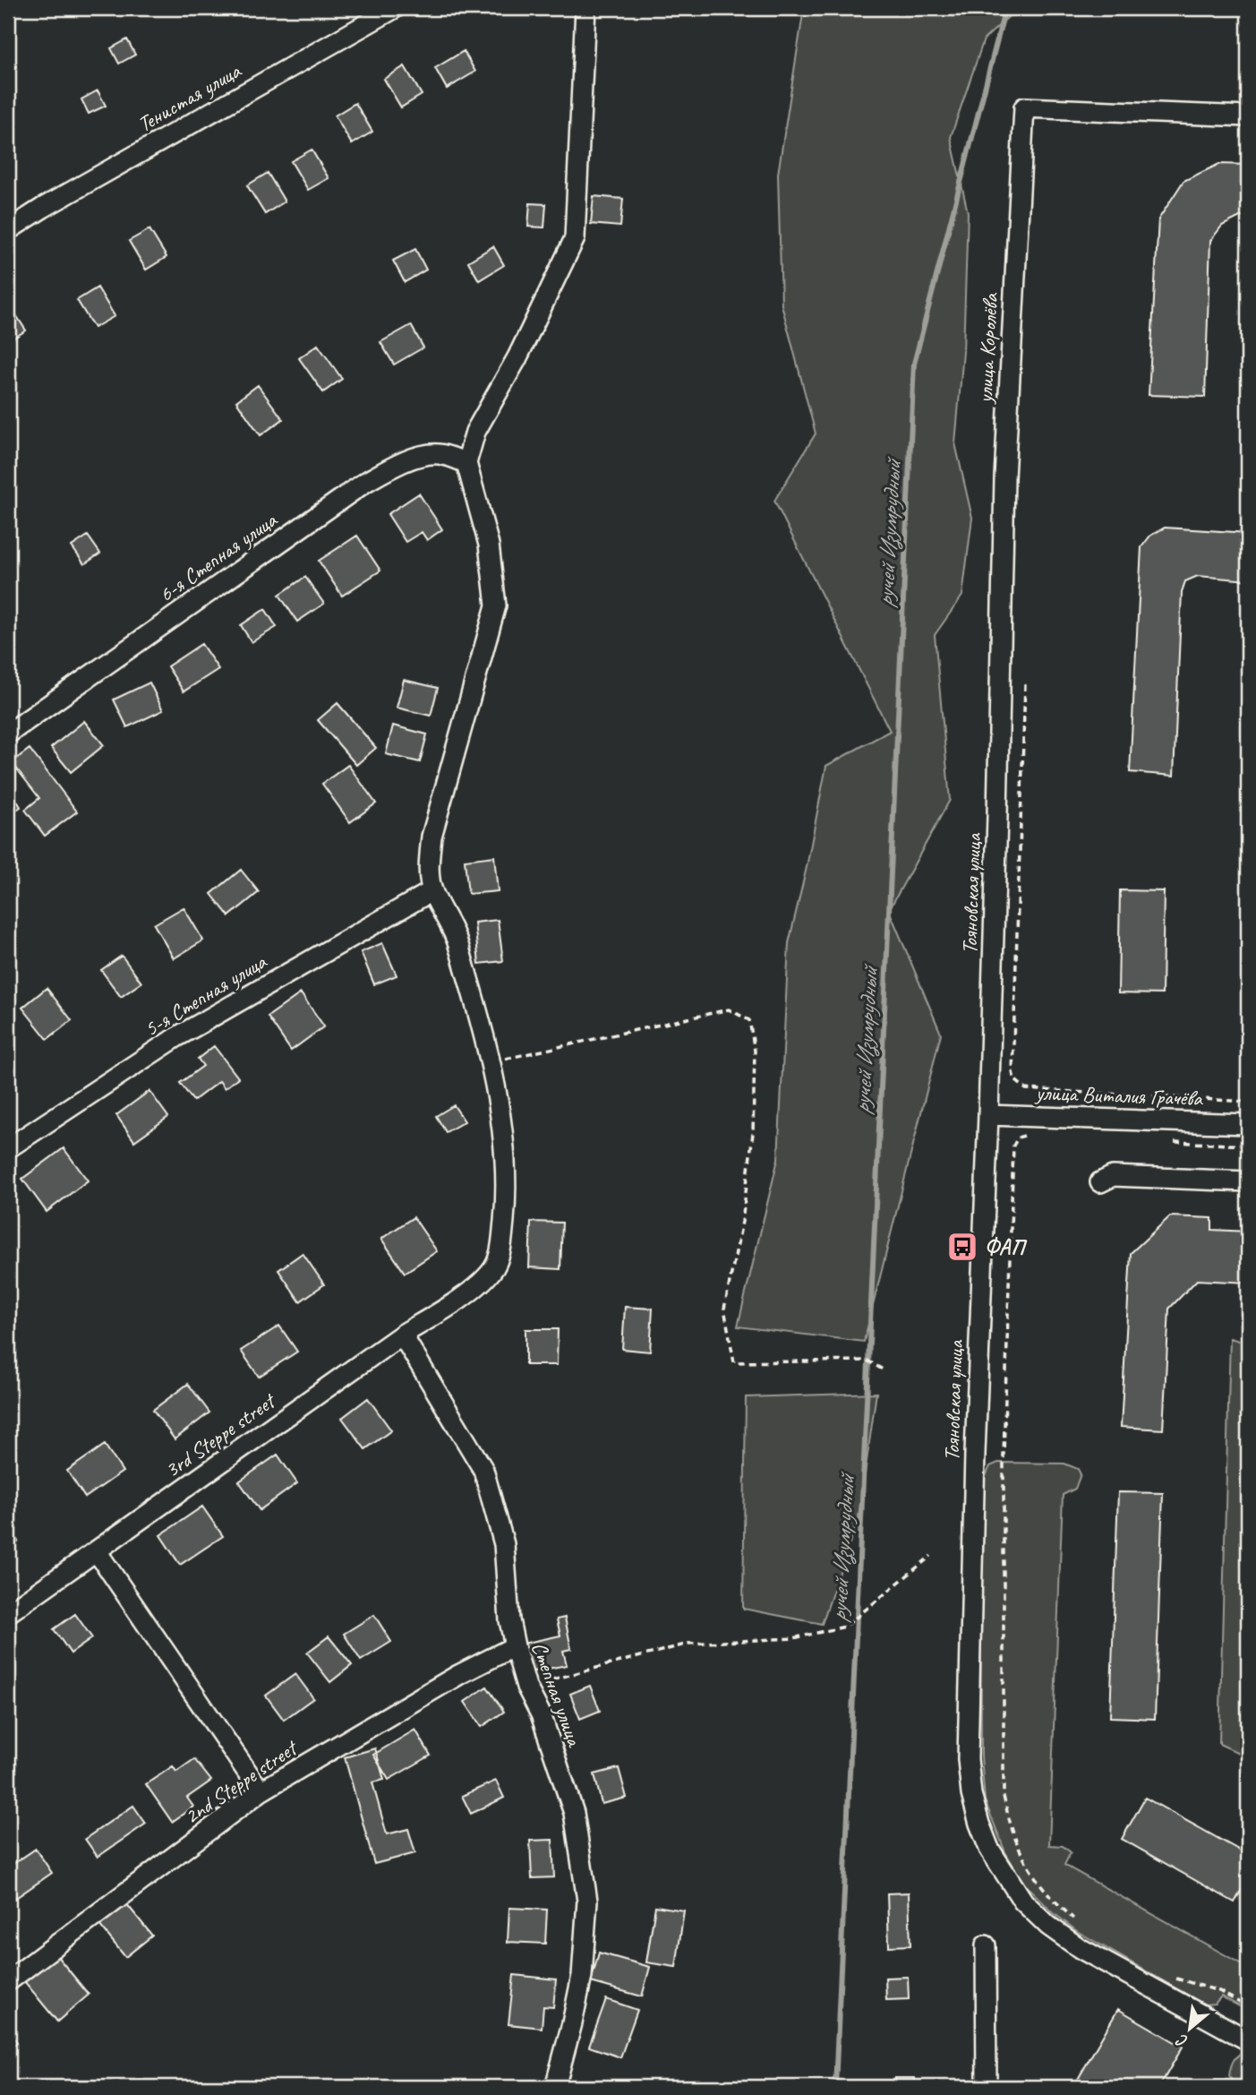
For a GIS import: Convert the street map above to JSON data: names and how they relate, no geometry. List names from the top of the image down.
{
  "streets": {
    "street": [
      "Тенистая улица",
      "улица Королёва",
      "6-я Степная улица",
      "Тояновская улица",
      "5-я Степная улица",
      "улица Виталия Грачёва",
      "3rd Steppe street",
      "Степная улица",
      "2nd Steppe street"
    ]
  },
  "crossings": [
    ["улица Королёва", "Тояновская улица"],
    ["Тояновская улица", "улица Виталия Грачёва"],
    ["5-я Степная улица", "3rd Steppe street"],
    ["3rd Steppe street", "Степная улица"],
    ["Степная улица", "2nd Steppe street"]
  ],
  "water": ["ручей Изумрудный"],
  "places": {
    "bus stop": ["ФАП"]
  },
  "north": "bottom left"
}
